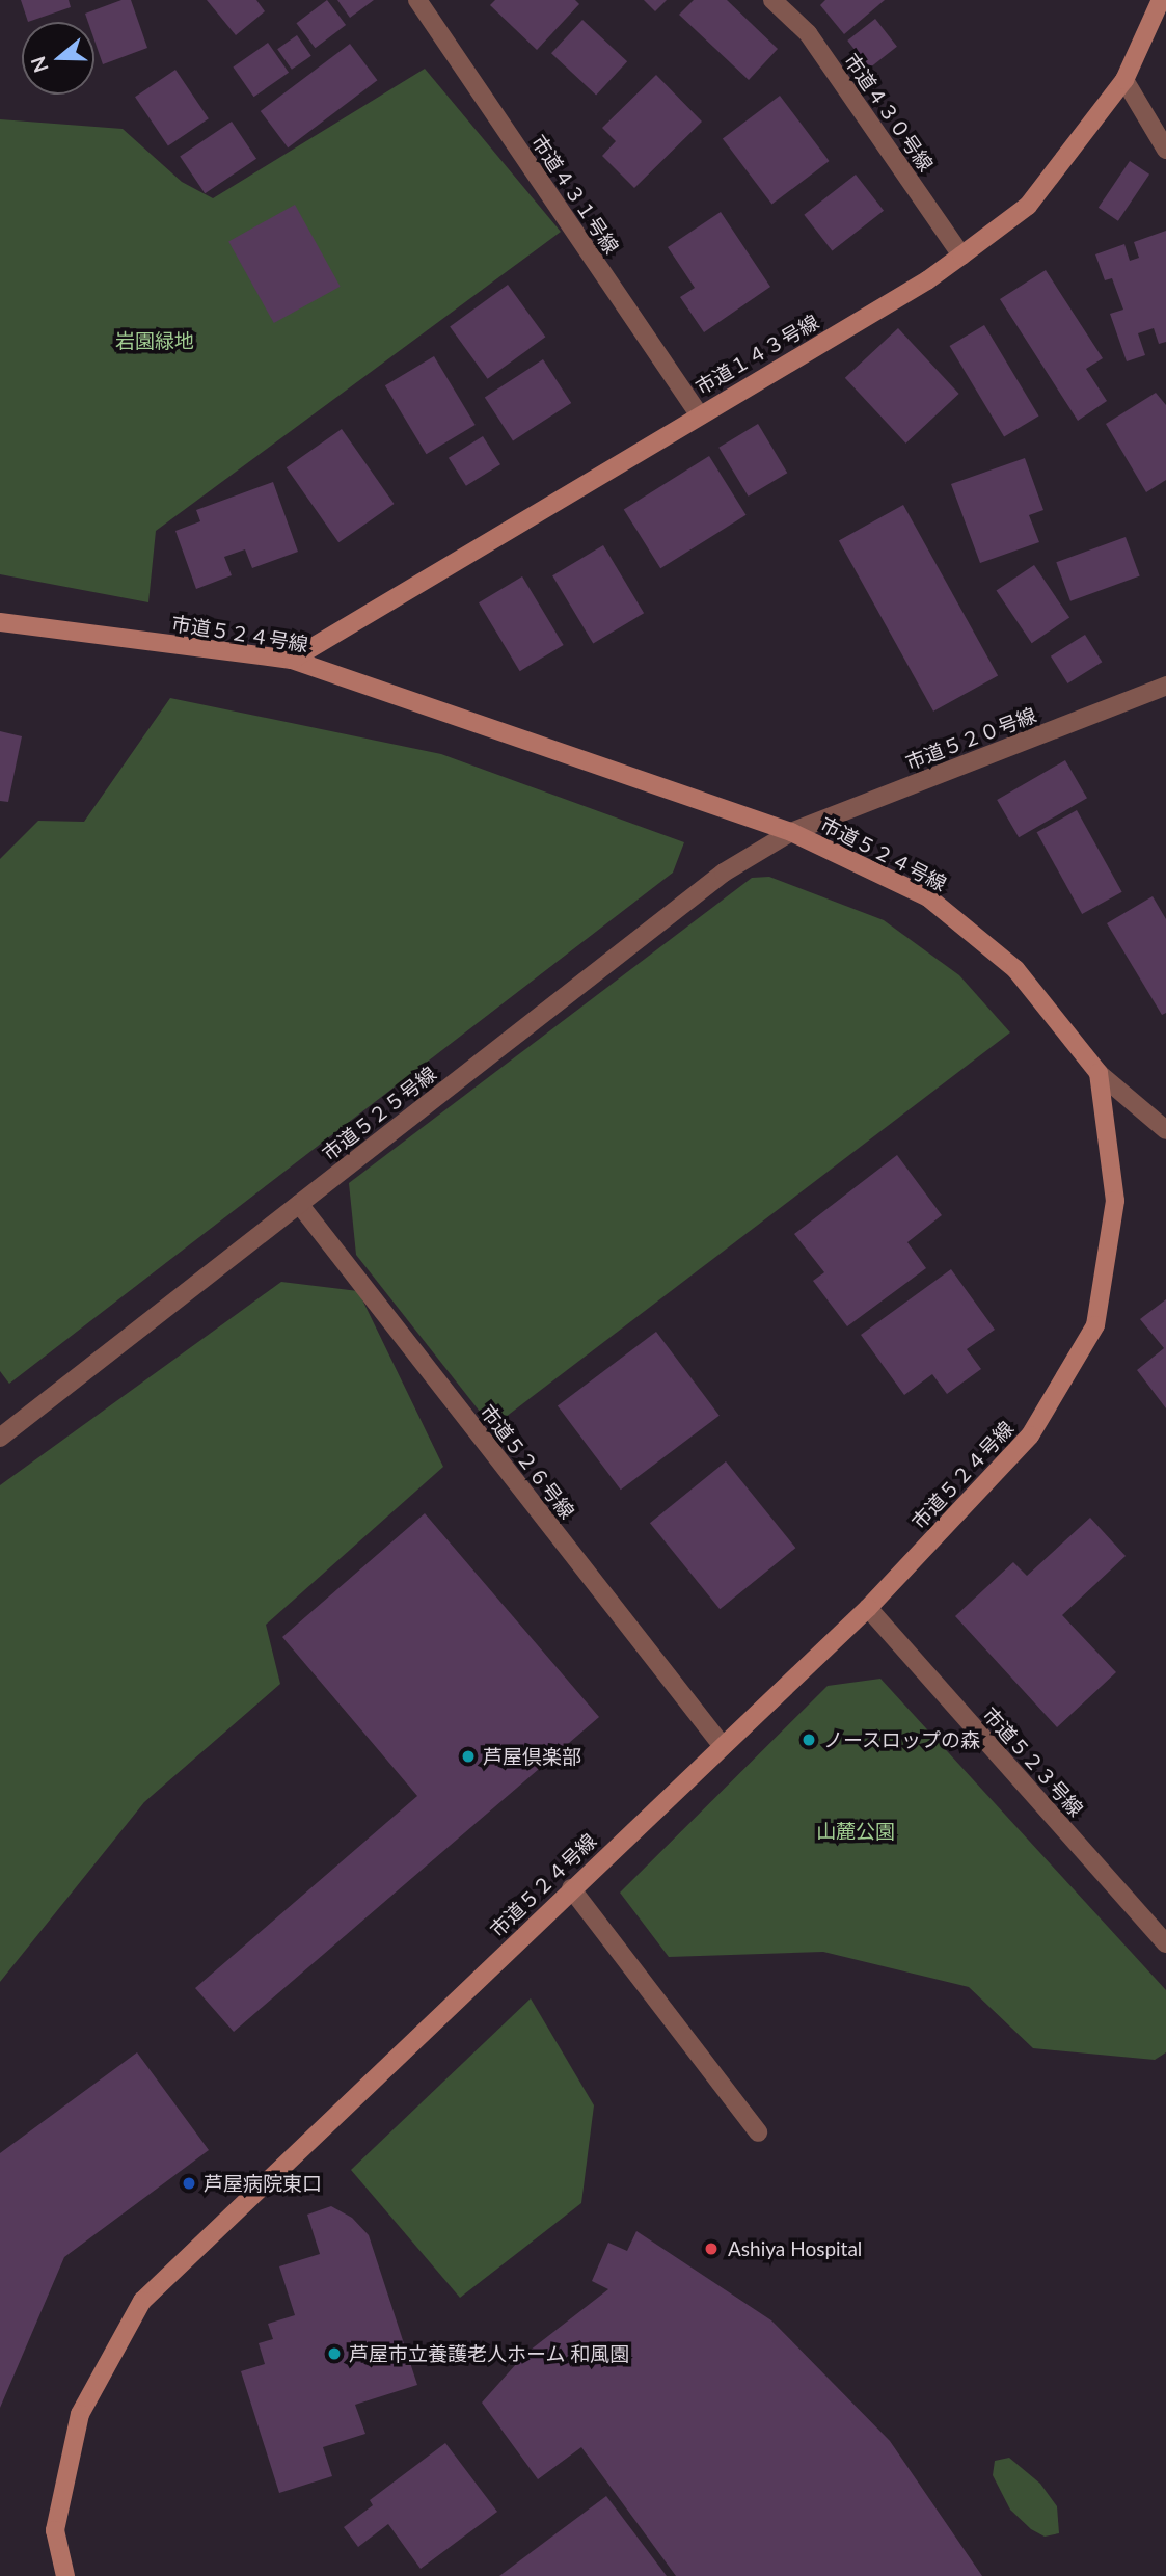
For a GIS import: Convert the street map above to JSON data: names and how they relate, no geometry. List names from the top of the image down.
{
  "streets": {
    "street": [
      "市道４３０号線",
      "市道４３１号線",
      "市道１４３号線",
      "市道５２４号線",
      "市道５２０号線",
      "市道５２５号線",
      "市道５２６号線",
      "市道５２３号線"
    ]
  },
  "crossings": [
    ["市道４３０号線", "市道１４３号線"],
    ["市道４３１号線", "市道１４３号線"],
    ["市道１４３号線", "市道５２４号線"],
    ["市道５２４号線", "市道５２０号線"],
    ["市道５２４号線", "市道５２５号線"],
    ["市道５２４号線", "市道５２６号線"],
    ["市道５２４号線", "市道５２３号線"],
    ["市道５２０号線", "市道５２５号線"],
    ["市道５２５号線", "市道５２６号線"]
  ],
  "parks": ["岩園緑地", "山麓公園"],
  "places": [
    "ノースロップの森",
    "芦屋倶楽部",
    "芦屋病院東口",
    "Ashiya Hospital",
    "芦屋市立養護老人ホーム 和風園"
  ],
  "north": "left"
}
